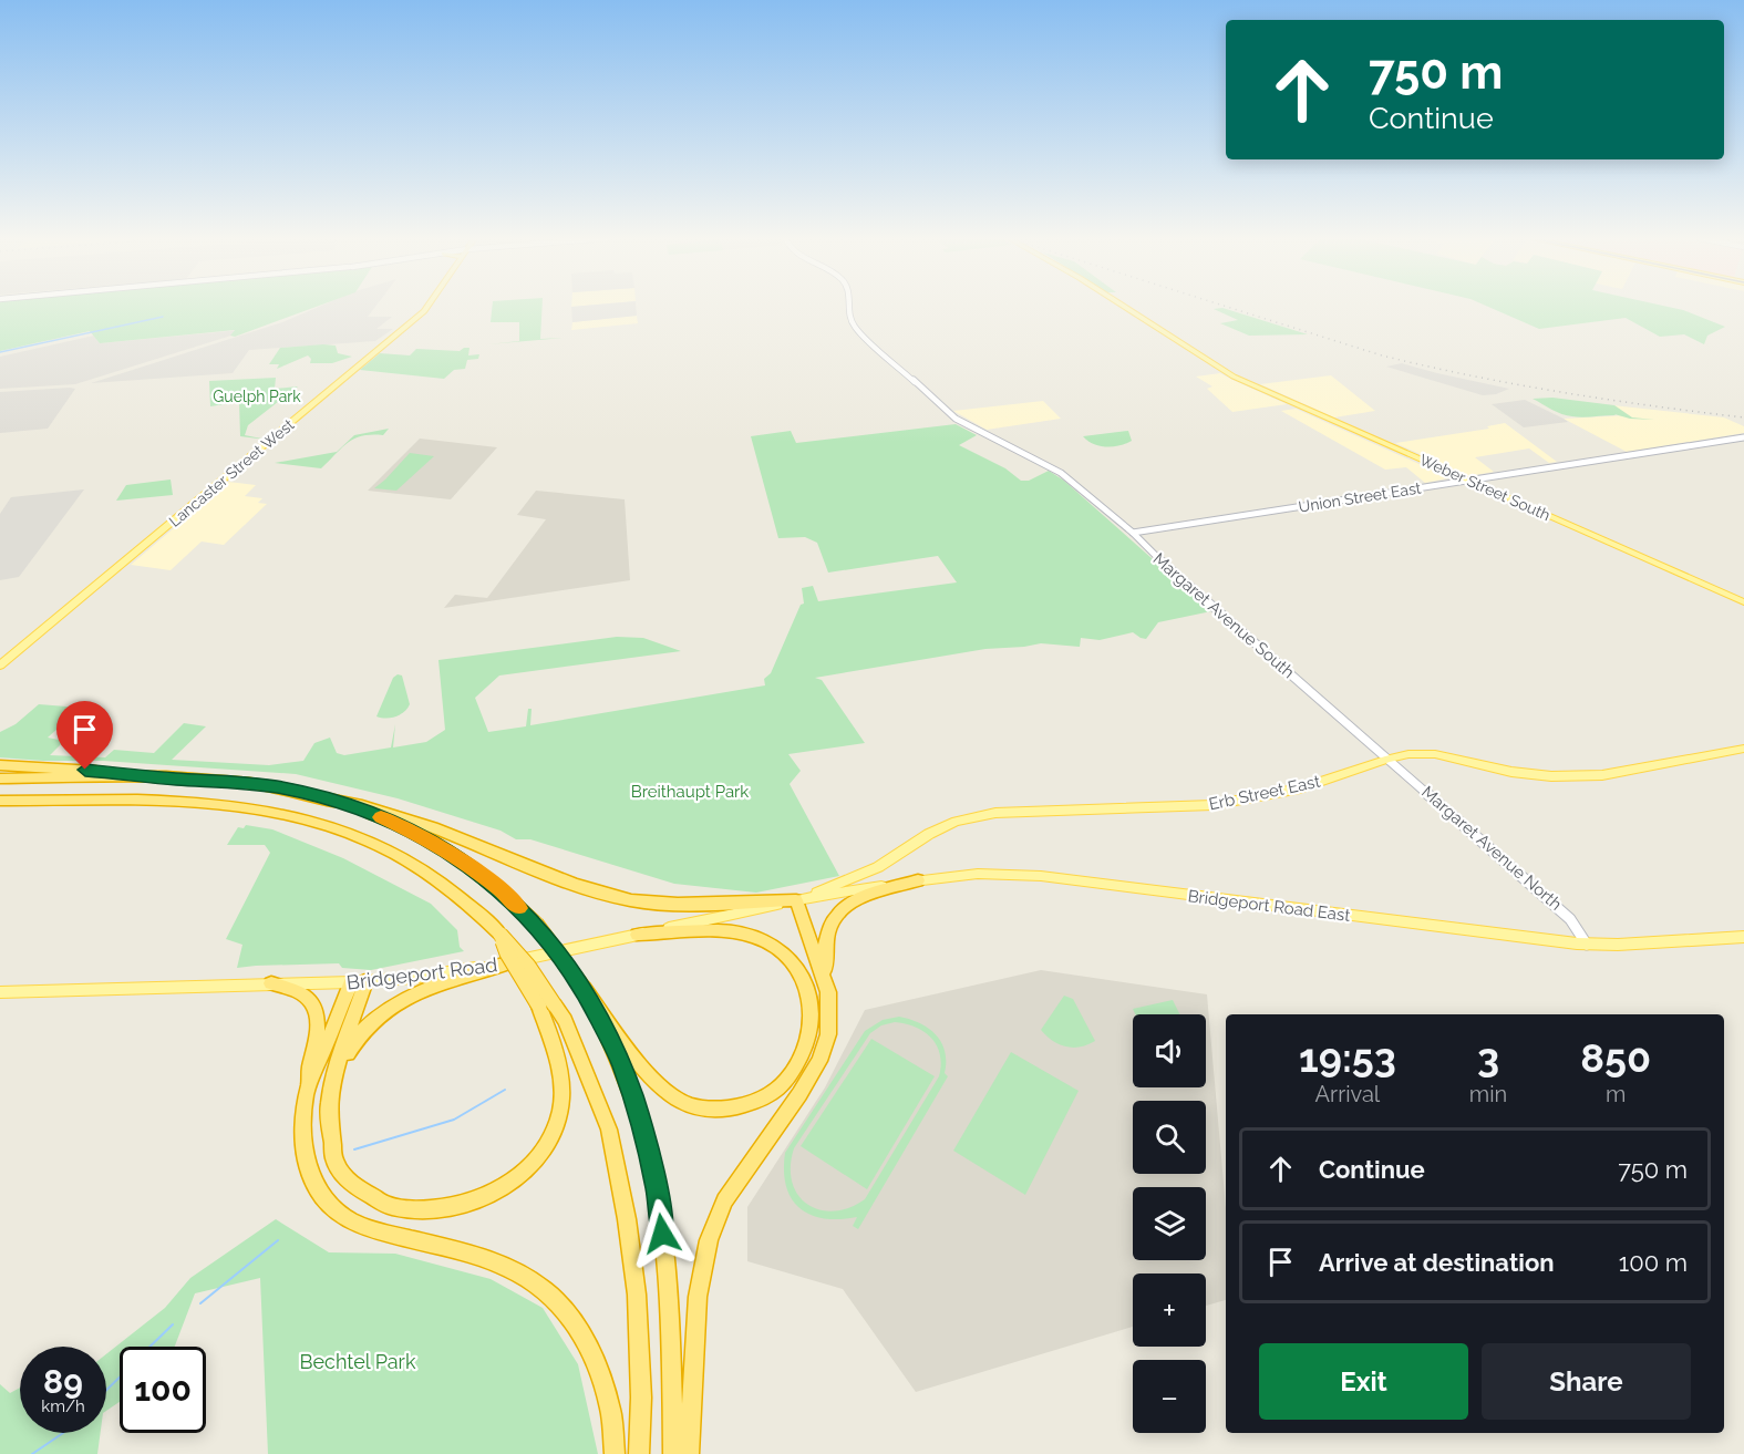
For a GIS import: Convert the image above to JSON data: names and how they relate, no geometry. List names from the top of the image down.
{
  "streets": {
    "main road": [
      "Lancaster Street West",
      "Weber Street South",
      "Erb Street East",
      "Bridgeport Road East",
      "Bridgeport Road"
    ],
    "street": ["Union Street East", "Margaret Avenue South", "Margaret Avenue North"]
  },
  "crossings": [
    ["Weber Street South", "Union Street East"],
    ["Union Street East", "Margaret Avenue South"],
    ["Margaret Avenue South", "Erb Street East"],
    ["Margaret Avenue South", "Margaret Avenue North"],
    ["Erb Street East", "Margaret Avenue North"],
    ["Erb Street East", "Bridgeport Road East"],
    ["Erb Street East", "Bridgeport Road"],
    ["Margaret Avenue North", "Bridgeport Road East"],
    ["Bridgeport Road East", "Bridgeport Road"]
  ],
  "parks": ["Guelph Park", "Breithaupt Park", "Bechtel Park"],
  "page": {
    "turn": ["750 m", "Continue"],
    "map_buttons": ["+", "−"],
    "eta": [
      "19:53",
      "Arrival",
      "3",
      "min",
      "850",
      "m"
    ],
    "list": [
      {
        "name": "Continue",
        "value": "750 m"
      },
      {
        "name": "Arrive at destination",
        "value": "100 m"
      }
    ],
    "buttons": ["Exit", "Share"],
    "speed": "89 km/h",
    "limit": "100"
  }
}
